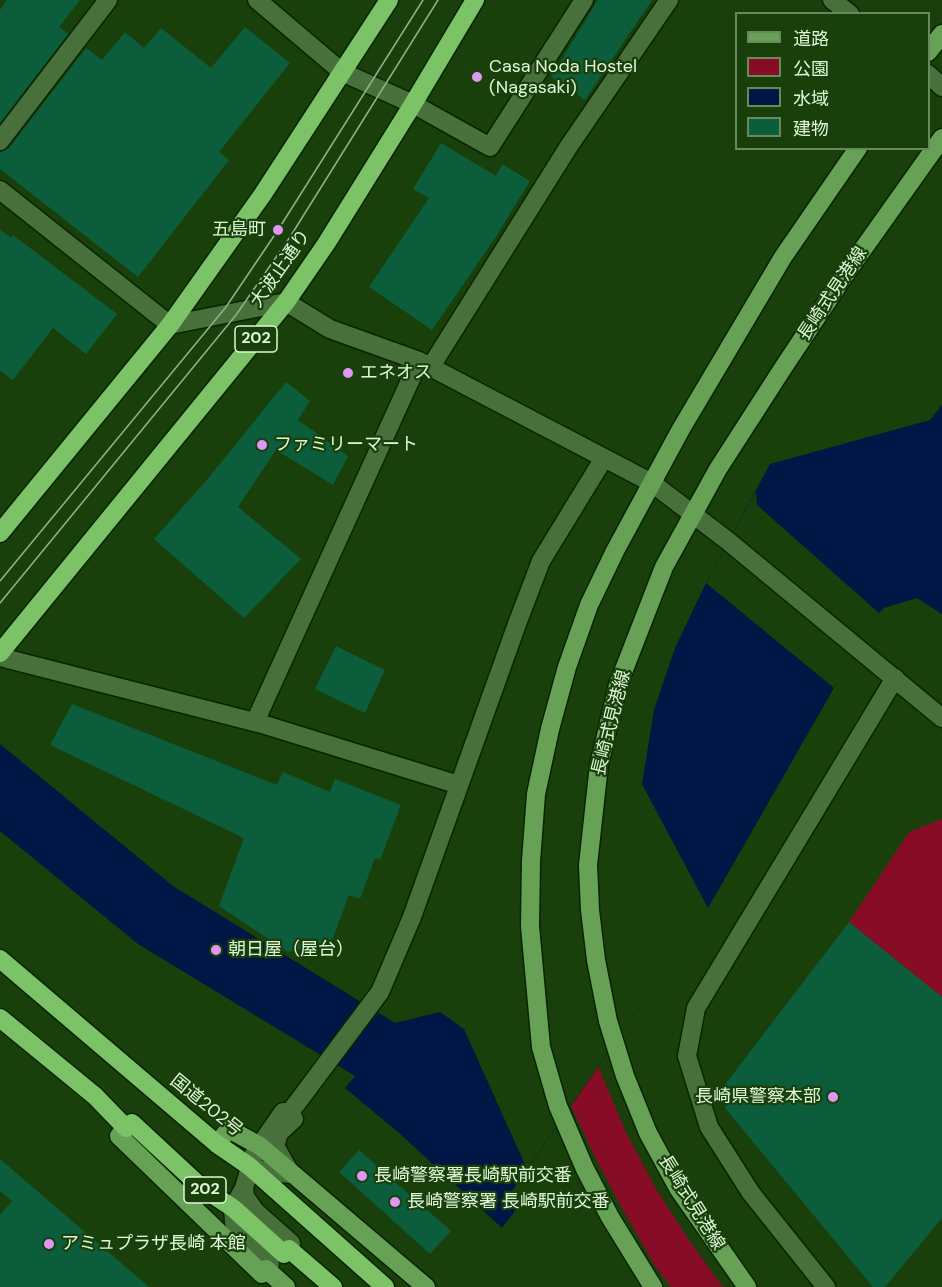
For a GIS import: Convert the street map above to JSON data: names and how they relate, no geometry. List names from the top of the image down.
{
  "streets": {
    "highway": ["大波止通り", "202", "国道202号"],
    "main road": ["長崎式見港線"]
  },
  "places": [
    "Casa Noda Hostel (Nagasaki)",
    "五島町",
    "エネオス",
    "ファミリーマート",
    "朝日屋（屋台）",
    "長崎県警察本部",
    "長崎警察署長崎駅前交番",
    "長崎警察署 長崎駅前交番",
    "アミュプラザ長崎 本館"
  ],
  "legend": [
    "道路",
    "公園",
    "水域",
    "建物"
  ]
}
